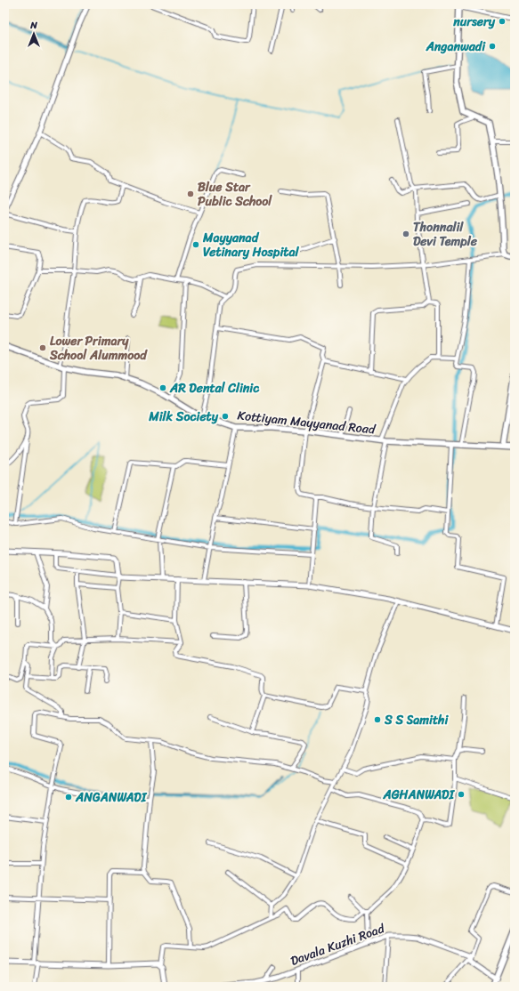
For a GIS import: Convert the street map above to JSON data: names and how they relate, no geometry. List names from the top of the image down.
{
  "streets": {
    "main road": ["Kottiyam Mayyanad Road"],
    "street": ["Davala Kuzhi Road"]
  },
  "places": [
    "nursery",
    "Anganwadi",
    "Blue Star Public School",
    "Thonnalil Devi Temple",
    "Mayyanad Vetinary Hospital",
    "Lower Primary School Alummood",
    "AR Dental Clinic",
    "Milk Society",
    "S S Samithi",
    "AGHANWADI",
    "ANGANWADI"
  ],
  "north": "top"
}
